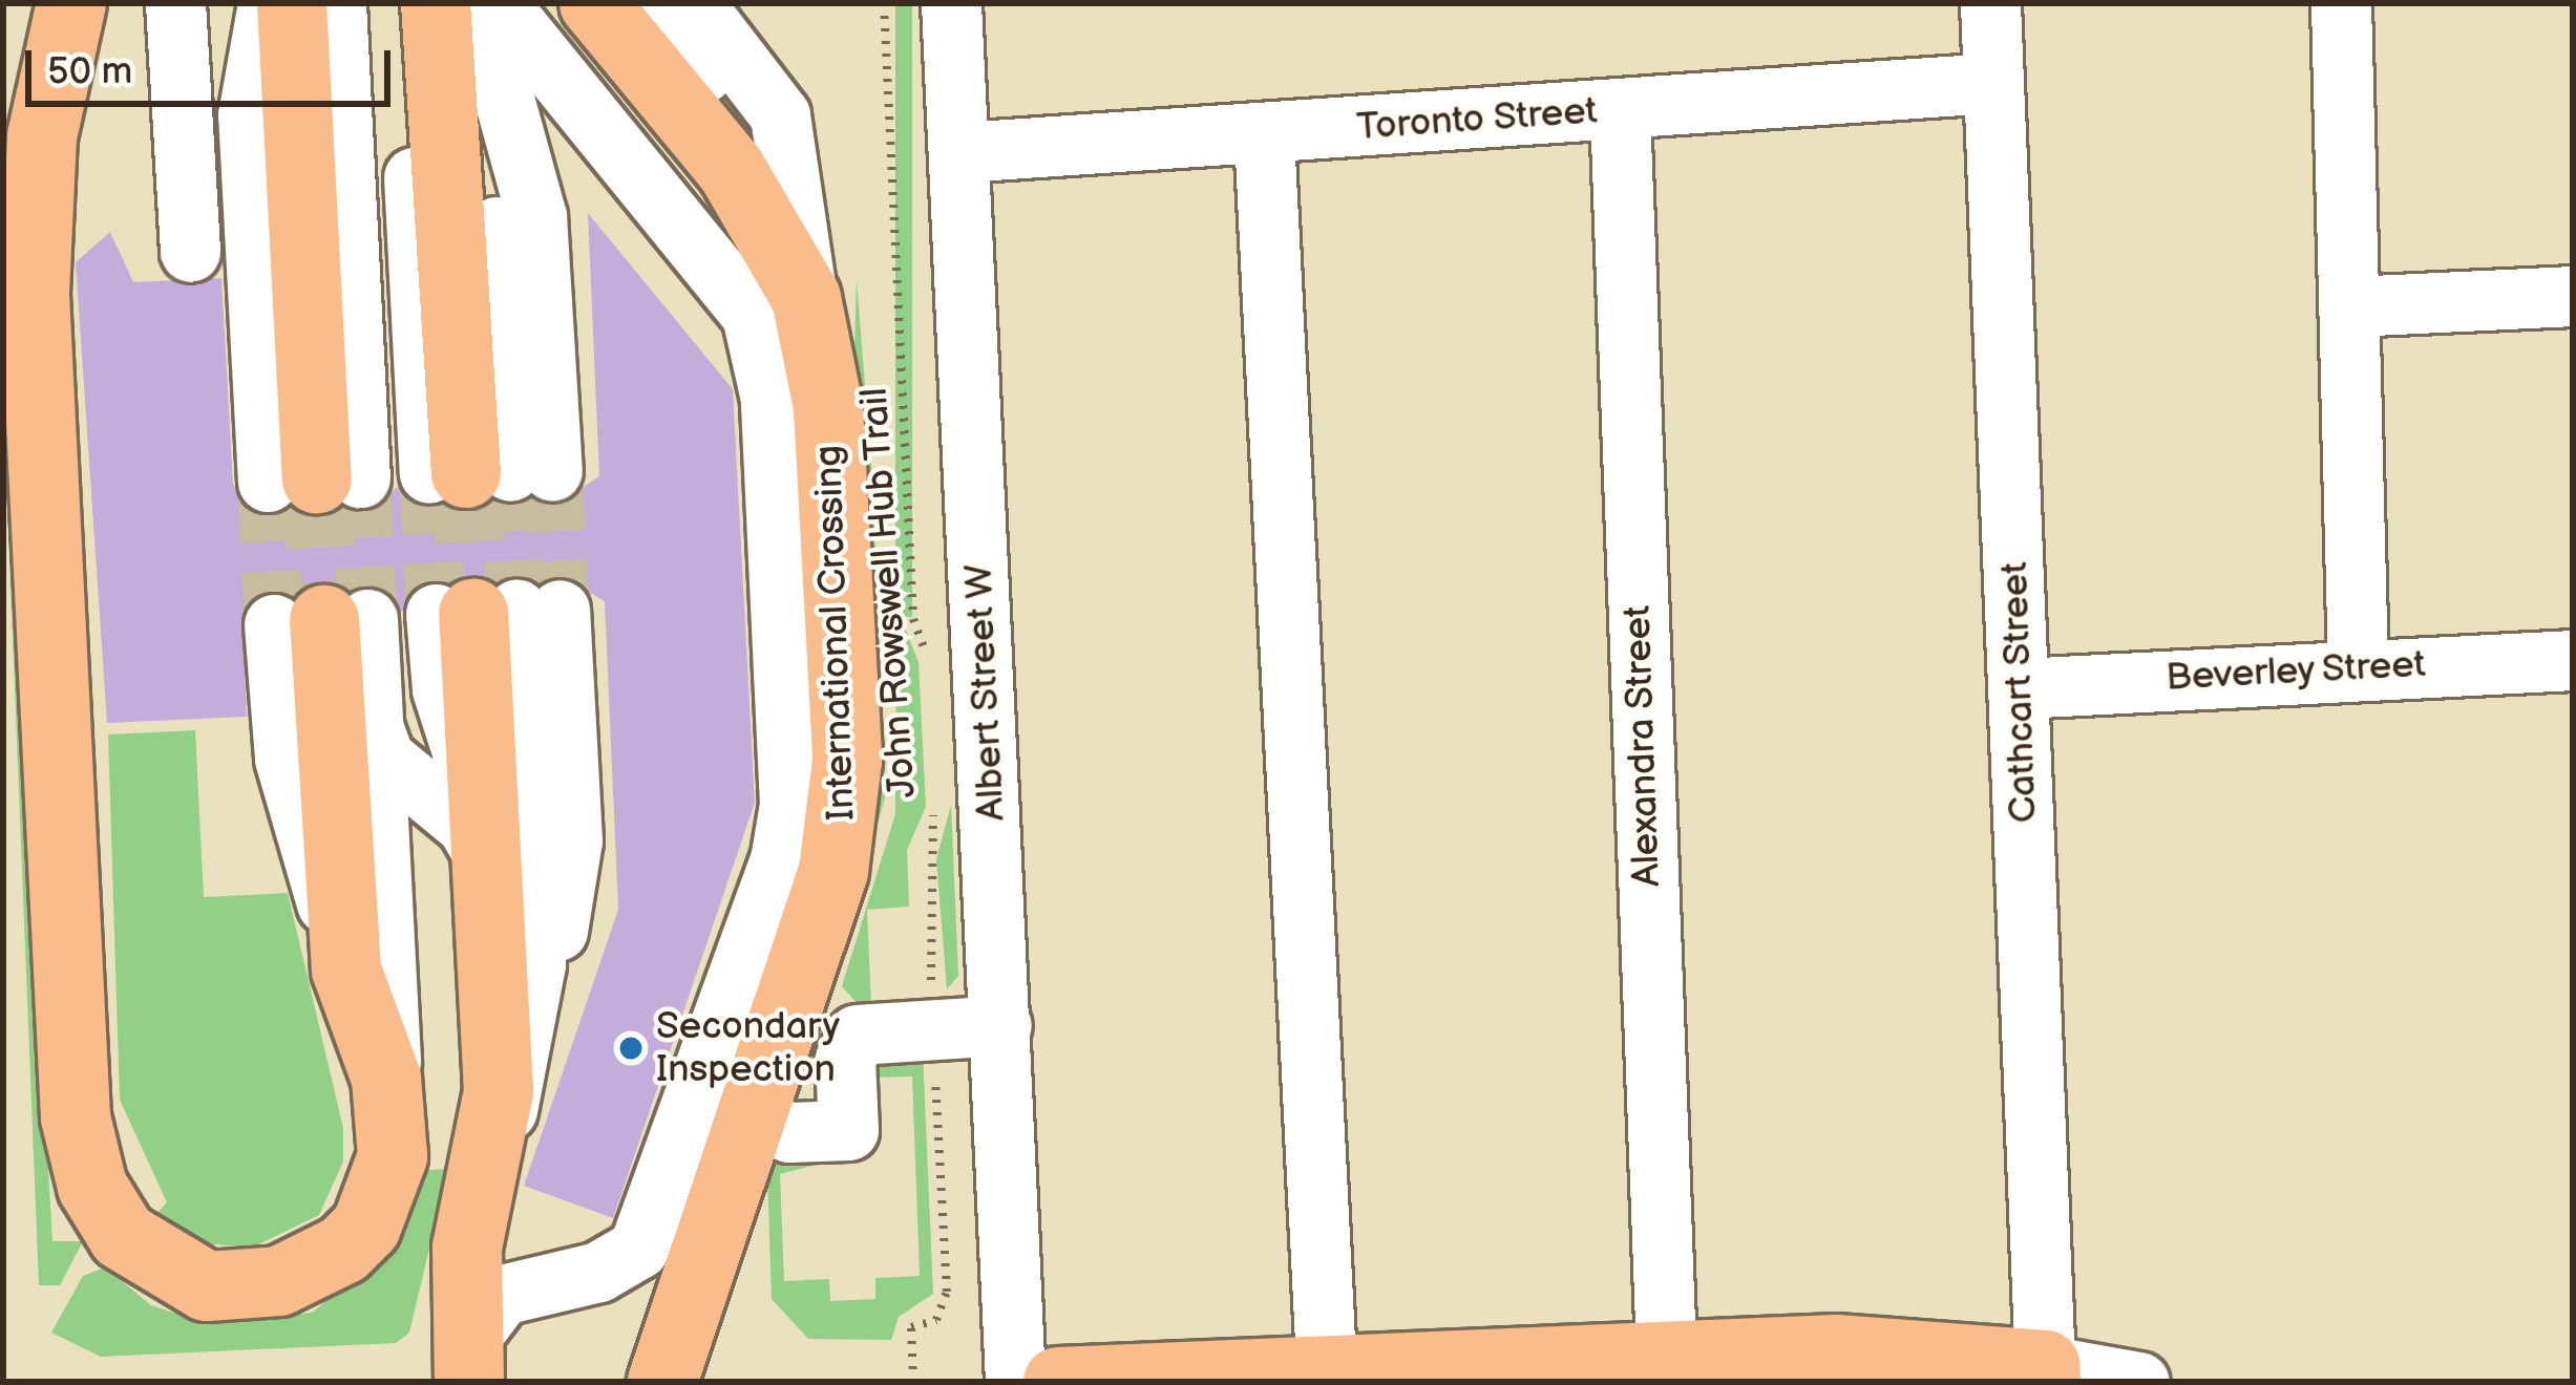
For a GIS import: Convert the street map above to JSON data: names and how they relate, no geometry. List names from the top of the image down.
{
  "streets": {
    "main road": ["International Crossing"],
    "street": [
      "Toronto Street",
      "Beverley Street",
      "Albert Street W",
      "Cathcart Street",
      "Alexandra Street"
    ],
    "path": ["John Rowswell Hub Trail"]
  },
  "crossings": [
    ["Toronto Street", "Albert Street W"],
    ["Toronto Street", "Cathcart Street"],
    ["Toronto Street", "Alexandra Street"],
    ["Beverley Street", "Cathcart Street"]
  ],
  "places": ["Secondary Inspection"],
  "scale_bar": "50 m"
}
